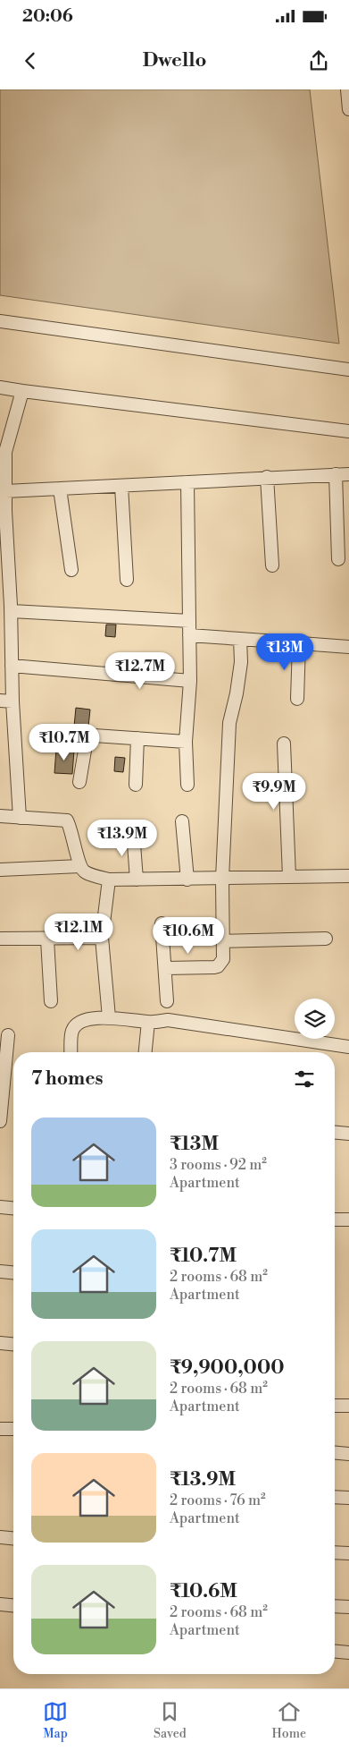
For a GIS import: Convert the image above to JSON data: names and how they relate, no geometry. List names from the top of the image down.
{
  "page": {
    "status": "20:06",
    "header": "Dwello",
    "price": [
      "₹13M",
      "₹12.7M",
      "₹10.7M",
      "₹9.9M",
      "₹13.9M",
      "₹12.1M",
      "₹10.6M"
    ],
    "heading": "7 homes",
    "list": [
      {
        "name": "₹13M",
        "note": "3 rooms · 92 m² · Apartment"
      },
      {
        "name": "₹10.7M",
        "note": "2 rooms · 68 m² · Apartment"
      },
      {
        "name": "₹9,900,000",
        "note": "2 rooms · 68 m² · Apartment"
      },
      {
        "name": "₹13.9M",
        "note": "2 rooms · 76 m² · Apartment"
      },
      {
        "name": "₹10.6M",
        "note": "2 rooms · 68 m² · Apartment"
      }
    ],
    "tabs": ["Map", "Saved", "Home"]
  }
}
